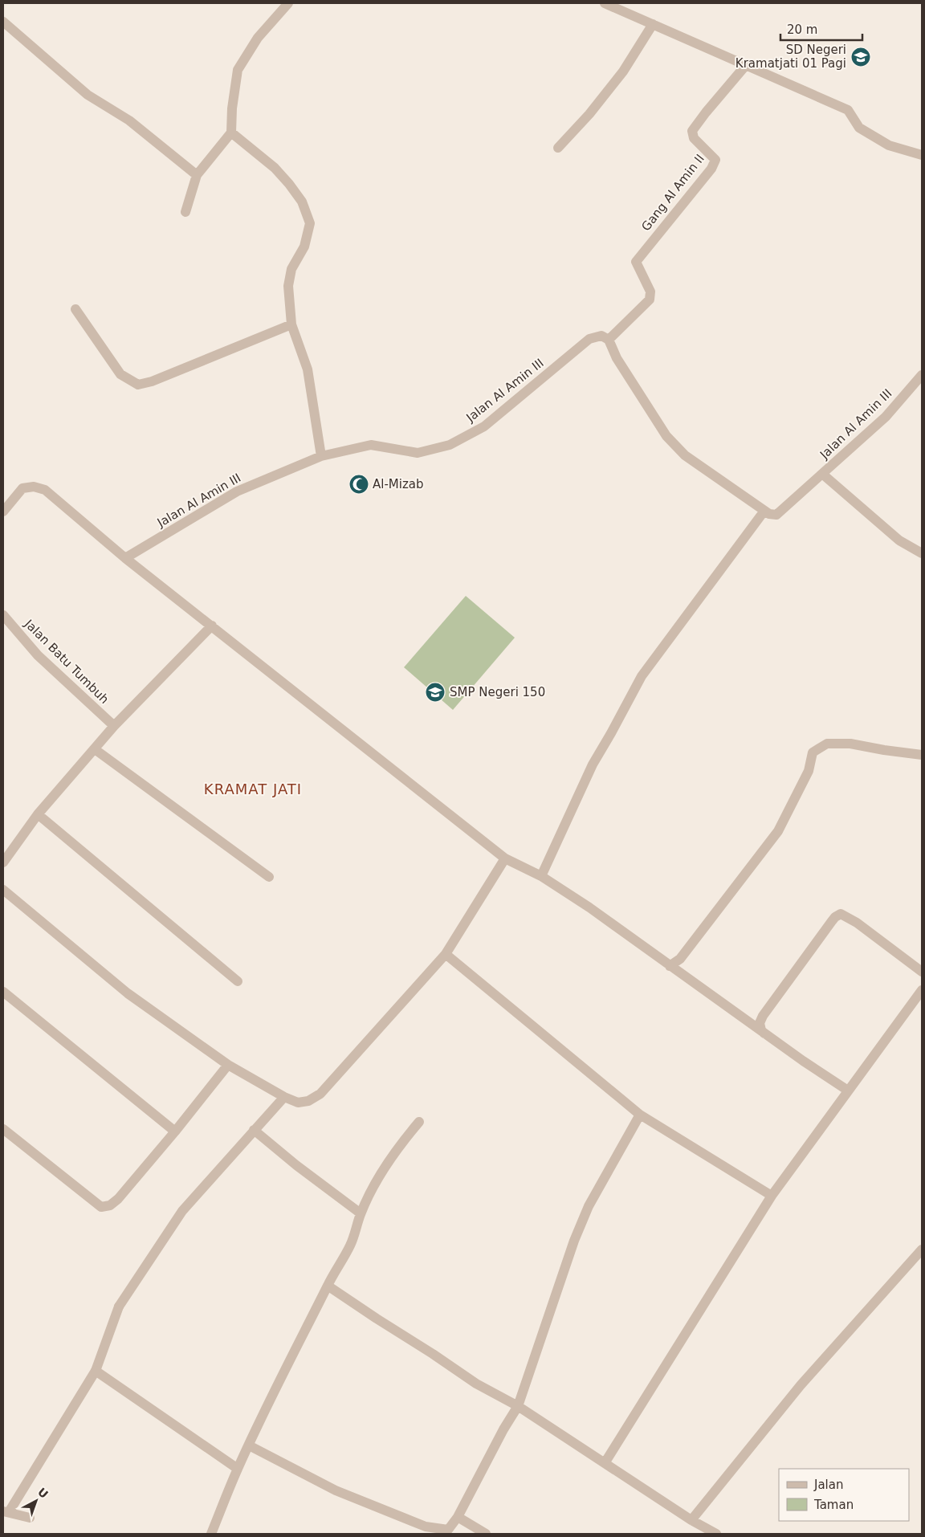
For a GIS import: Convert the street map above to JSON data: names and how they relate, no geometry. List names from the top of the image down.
{
  "streets": {
    "street": ["Gang Al Amin II", "Jalan Al Amin III", "Jalan Batu Tumbuh"]
  },
  "crossings": [
    ["Gang Al Amin II", "Jalan Al Amin III"]
  ],
  "districts": ["KRAMAT JATI"],
  "places": {
    "school or university": ["SD Negeri Kramatjati 01 Pagi", "SMP Negeri 150"],
    "mosque": ["Al-Mizab"]
  },
  "legend": ["Jalan", "Taman"],
  "scale_bar": "20 m",
  "north": "top right"
}
